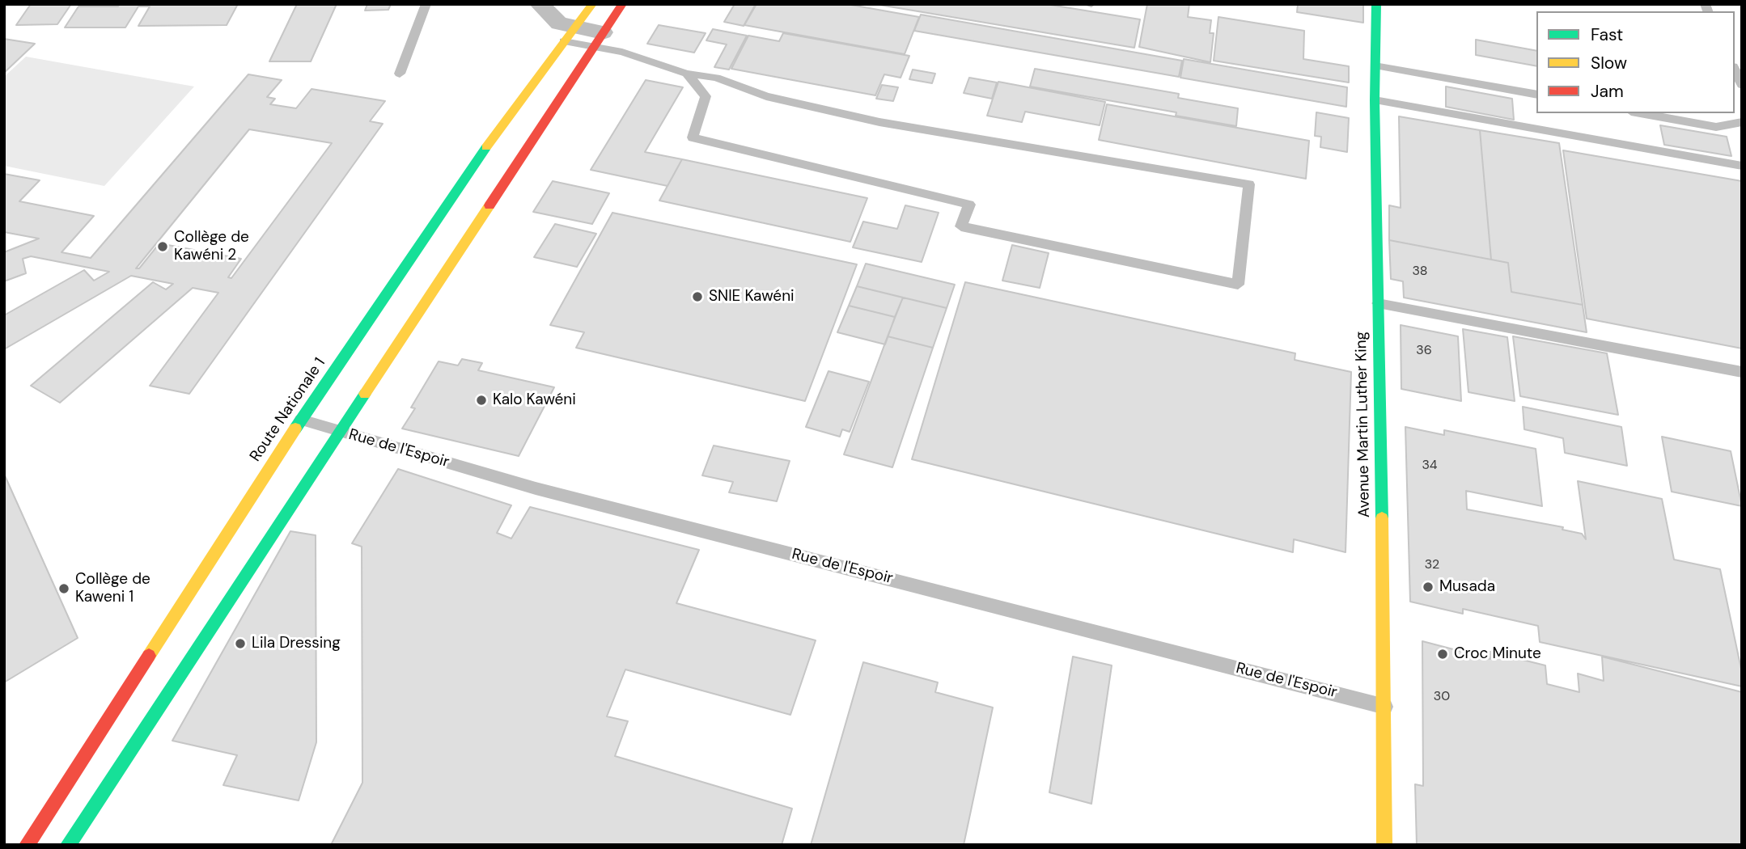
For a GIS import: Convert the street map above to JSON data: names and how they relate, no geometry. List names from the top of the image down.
{
  "streets": {
    "main road": ["Route Nationale 1", "Avenue Martin Luther King"],
    "lane": ["Rue de l'Espoir"]
  },
  "crossings": [
    ["Route Nationale 1", "Rue de l'Espoir"],
    ["Avenue Martin Luther King", "Rue de l'Espoir"]
  ],
  "places": [
    "Collège de Kawéni 2",
    "SNIE Kawéni",
    "Kalo Kawéni",
    "Musada",
    "Collège de Kaweni 1",
    "Lila Dressing",
    "Croc Minute"
  ],
  "house_numbers": [
    "38",
    "36",
    "34",
    "32",
    "30"
  ],
  "legend": ["Fast", "Slow", "Jam"]
}
